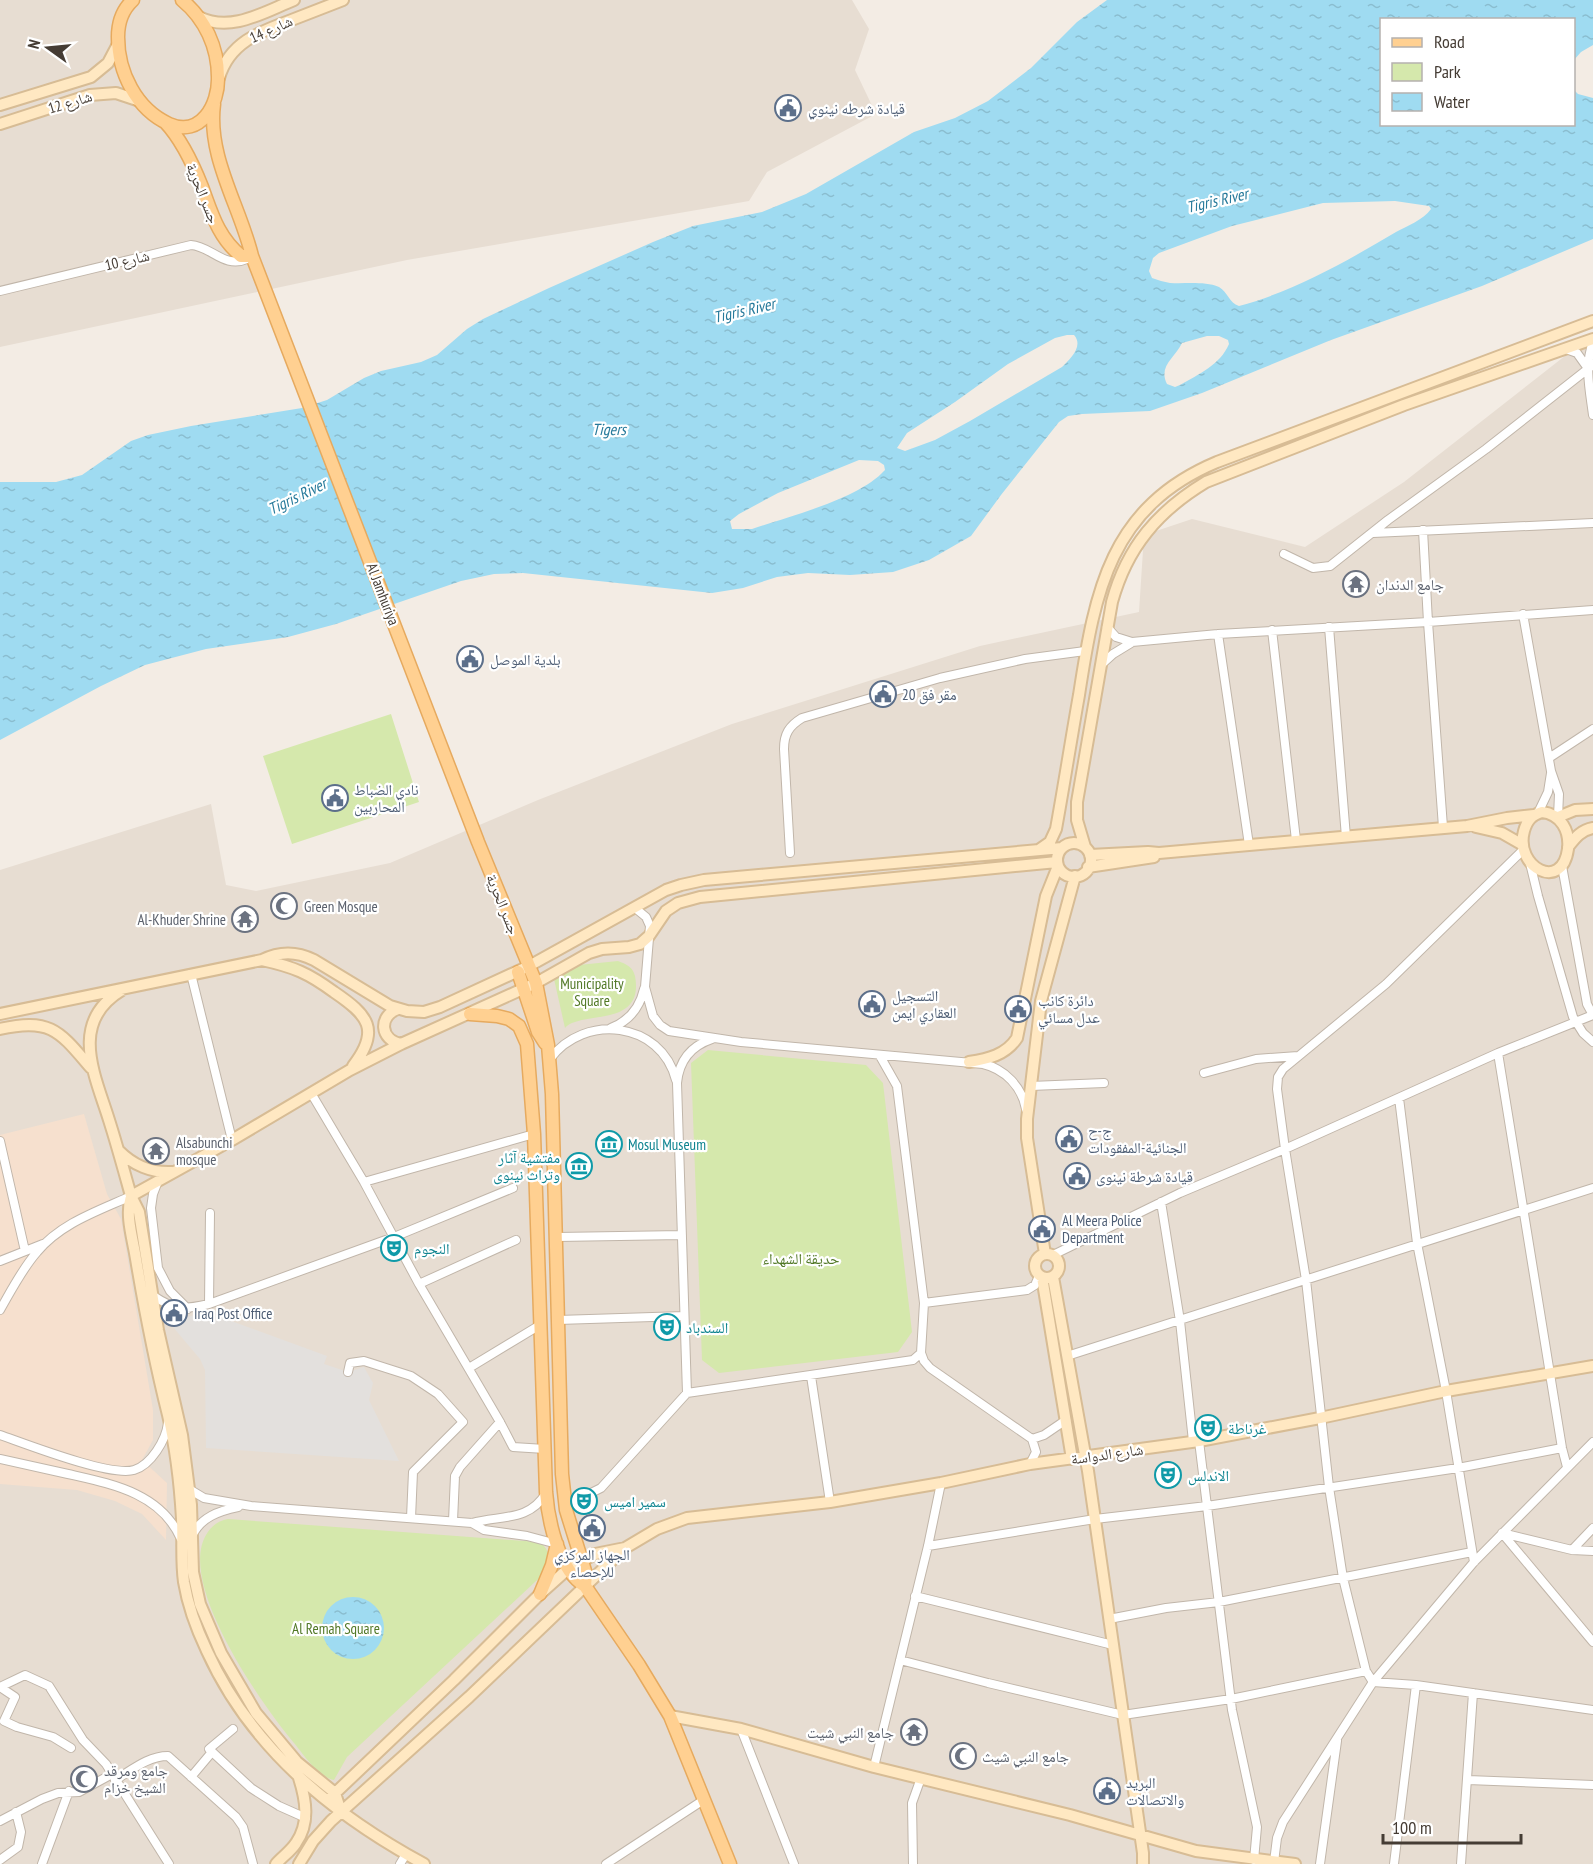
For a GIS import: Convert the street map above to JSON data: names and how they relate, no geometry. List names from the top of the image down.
{
  "streets": {
    "main road": ["جسر الحرية", "Al Jamhuriya"],
    "street": [
      "شارع 14",
      "شارع 12",
      "شارع 10",
      "شارع الدواسة"
    ]
  },
  "crossings": [
    ["شارع 14", "جسر الحرية"],
    ["شارع 12", "جسر الحرية"],
    ["جسر الحرية", "شارع 10"],
    ["جسر الحرية", "Al Jamhuriya"]
  ],
  "water": ["Tigris River", "Tigers"],
  "parks": ["Municipality Square", "حديقة الشهداء", "Al Remah Square"],
  "places": {
    "public building": [
      "قيادة شرطه نينوي",
      "بلدية الموصل",
      "مقر فق 20",
      "نادي الضباط المحاربين",
      "التسجيل العقاري ايمن",
      "دائرة كانب عدل مسائي",
      "ج-ح الجنائية-المفقودات",
      "قيادة شرطة نينوى",
      "Al Meera Police Department",
      "Iraq Post Office",
      "الجهاز المركزي للإحصاء",
      "البريد والاتصالات"
    ],
    "temple": [
      "جامع الدندان",
      "Al-Khuder Shrine",
      "Alsabunchi mosque",
      "جامع النبي شيت"
    ],
    "mosque": ["Green Mosque", "جامع النبي شيث", "جامع ومرقد الشيخ خزام"],
    "museum": ["Mosul Museum", "مفتشية آثار وتراث نينوى"],
    "theatre": [
      "النجوم",
      "السندباد",
      "غرناطة",
      "الاندلس",
      "سمير اميس"
    ]
  },
  "legend": ["Road", "Park", "Water"],
  "scale_bar": "100 m",
  "north": "left"
}
